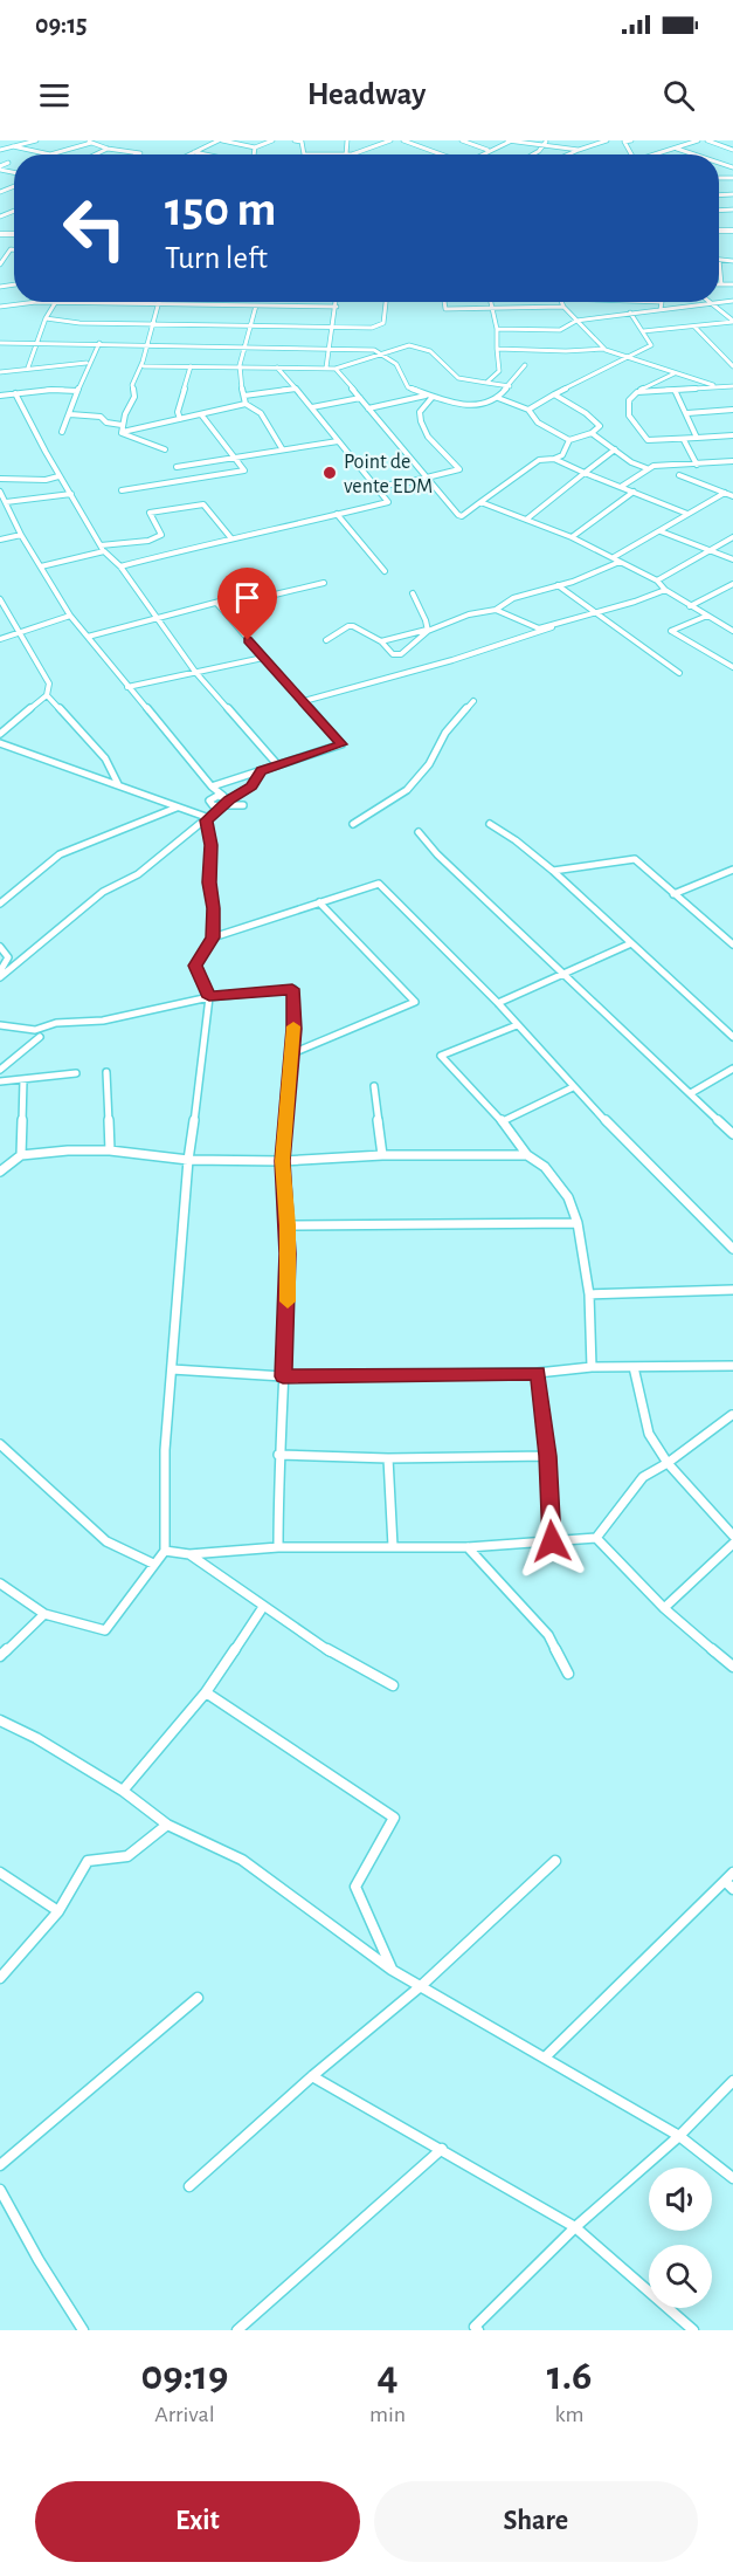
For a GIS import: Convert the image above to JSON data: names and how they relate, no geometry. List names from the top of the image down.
{
  "places": ["Point de vente EDM"],
  "page": {
    "status": "09:15",
    "header": "Headway",
    "turn": ["150 m", "Turn left"],
    "eta": [
      "09:19",
      "Arrival",
      "4",
      "min",
      "1.6",
      "km"
    ],
    "buttons": ["Exit", "Share"]
  }
}
